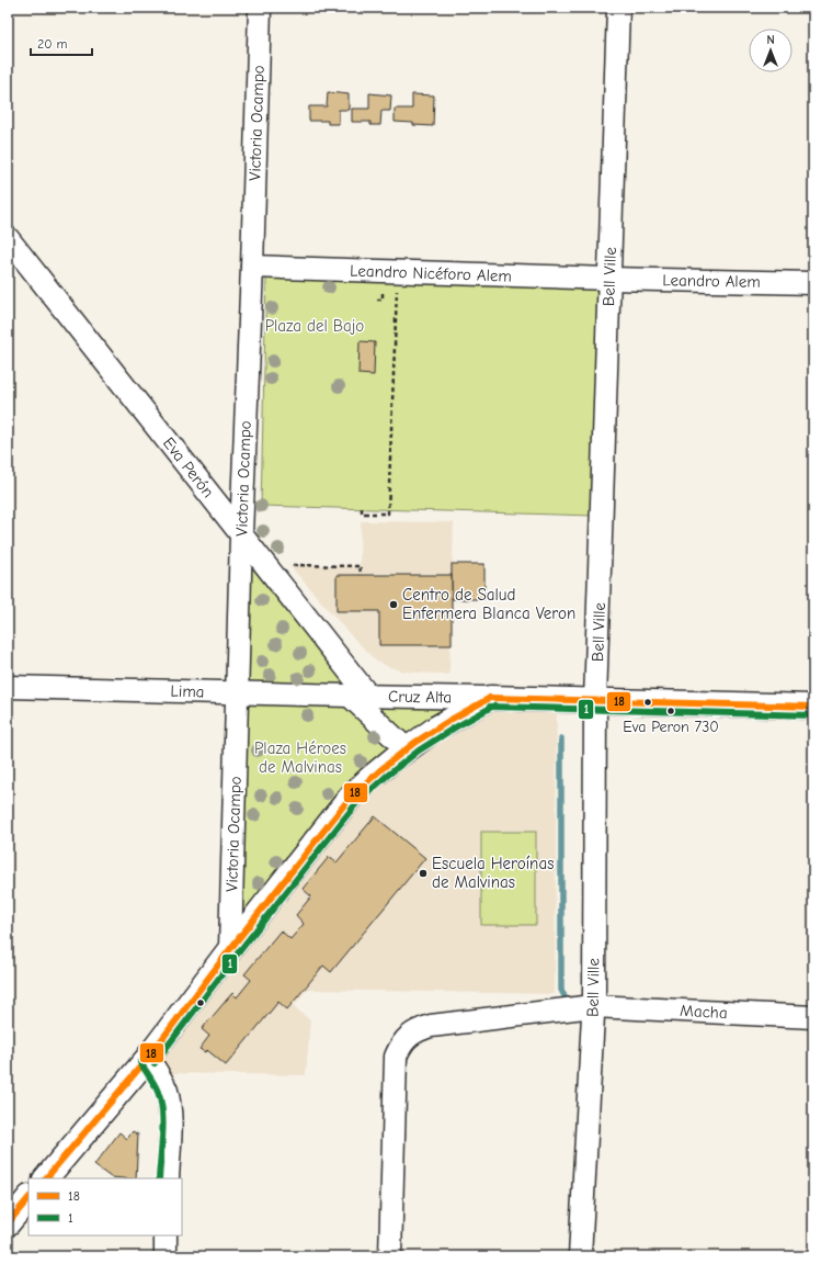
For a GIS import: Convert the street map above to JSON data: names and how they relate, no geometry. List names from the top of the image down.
{
  "streets": {
    "main road": ["Cruz Alta"],
    "street": [
      "Victoria Ocampo",
      "Leandro Nicéforo Alem",
      "Bell Ville",
      "Leandro Alem",
      "Eva Perón",
      "Lima",
      "Macha"
    ]
  },
  "crossings": [
    ["Victoria Ocampo", "Leandro Nicéforo Alem"],
    ["Victoria Ocampo", "Eva Perón"],
    ["Victoria Ocampo", "Lima"],
    ["Leandro Nicéforo Alem", "Bell Ville"],
    ["Leandro Nicéforo Alem", "Leandro Alem"],
    ["Bell Ville", "Leandro Alem"],
    ["Bell Ville", "Cruz Alta"],
    ["Bell Ville", "Macha"],
    ["Eva Perón", "Lima"],
    ["Eva Perón", "Cruz Alta"],
    ["Lima", "Cruz Alta"]
  ],
  "parks": ["Plaza del Bajo", "Plaza Héroes de Malvinas"],
  "places": ["Centro de Salud Enfermera Blanca Veron", "Eva Peron 730", "Escuela Heroínas de Malvinas"],
  "lines": ["transit line 18", "transit line 1"],
  "legend": ["18", "1"],
  "scale_bar": "20 m",
  "north": "top"
}
